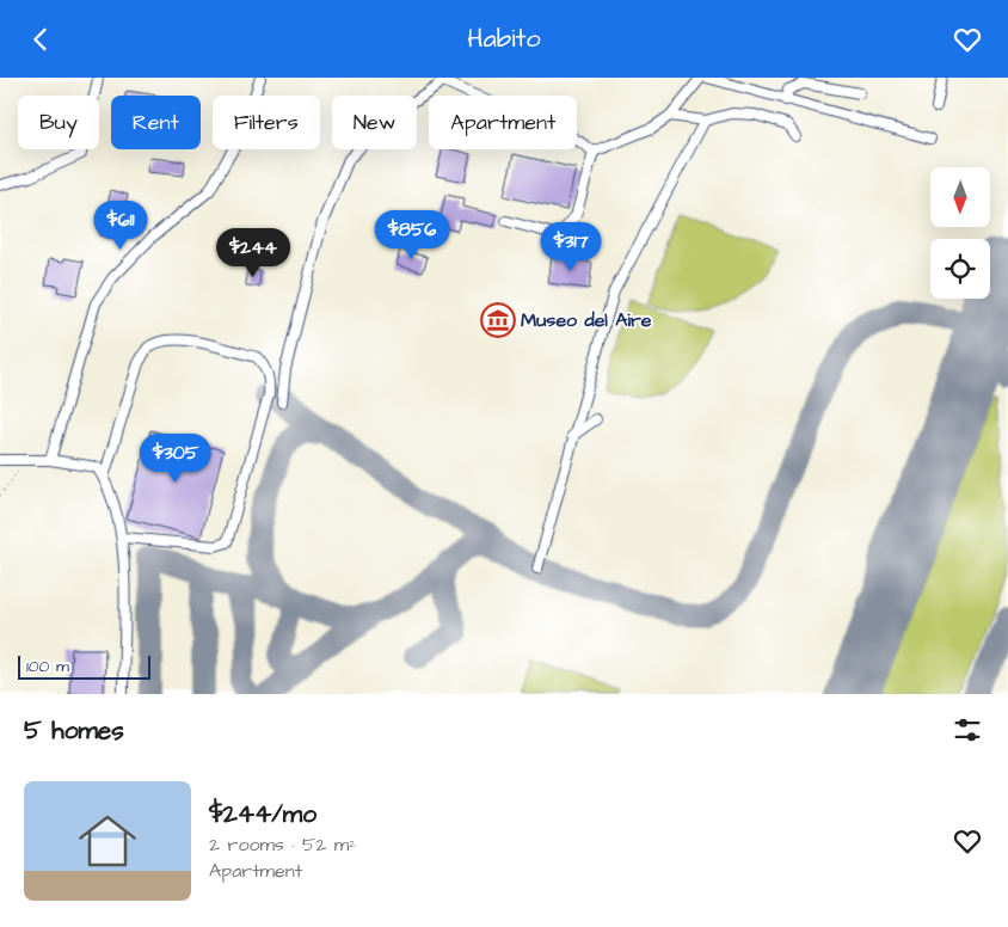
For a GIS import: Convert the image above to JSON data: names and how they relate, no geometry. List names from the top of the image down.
{
  "places": {
    "museum": ["Museo del Aire"]
  },
  "scale_bar": "100 m",
  "north": "bottom",
  "page": {
    "header": "Habito",
    "chip": [
      "Buy",
      "Rent",
      "Filters",
      "New",
      "Apartment"
    ],
    "price": [
      "$611",
      "$856",
      "$317",
      "$244",
      "$305"
    ],
    "scale": "100 m",
    "heading": "5 homes",
    "list": [
      {
        "name": "$244/mo",
        "note": "2 rooms · 52 m² · Apartment"
      }
    ]
  }
}
